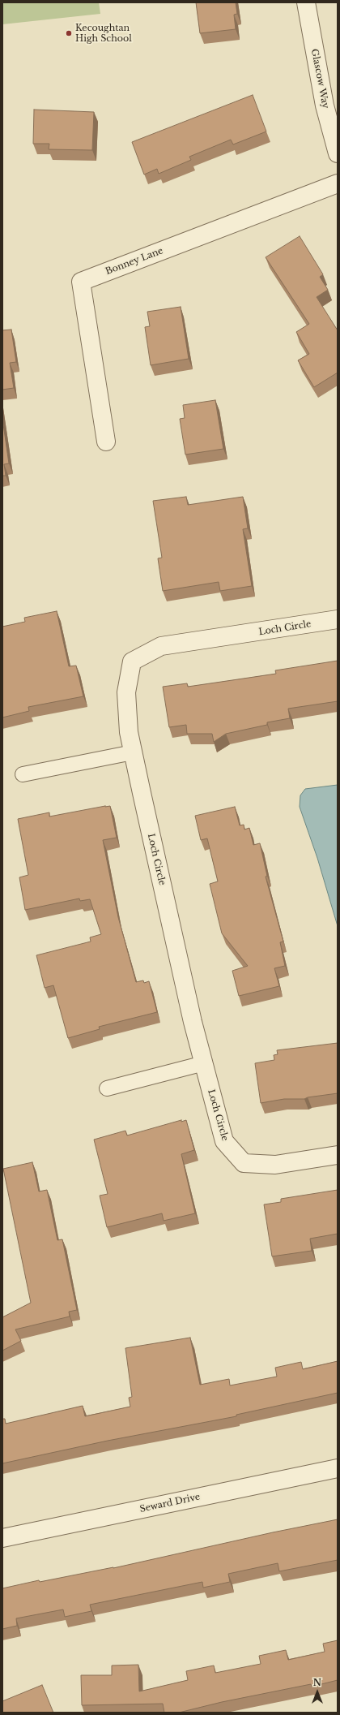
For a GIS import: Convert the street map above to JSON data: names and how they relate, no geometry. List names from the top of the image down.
{
  "streets": {
    "street": [
      "Glascow Way",
      "Bonney Lane",
      "Loch Circle",
      "Seward Drive"
    ]
  },
  "places": ["Kecoughtan High School"],
  "north": "top"
}
